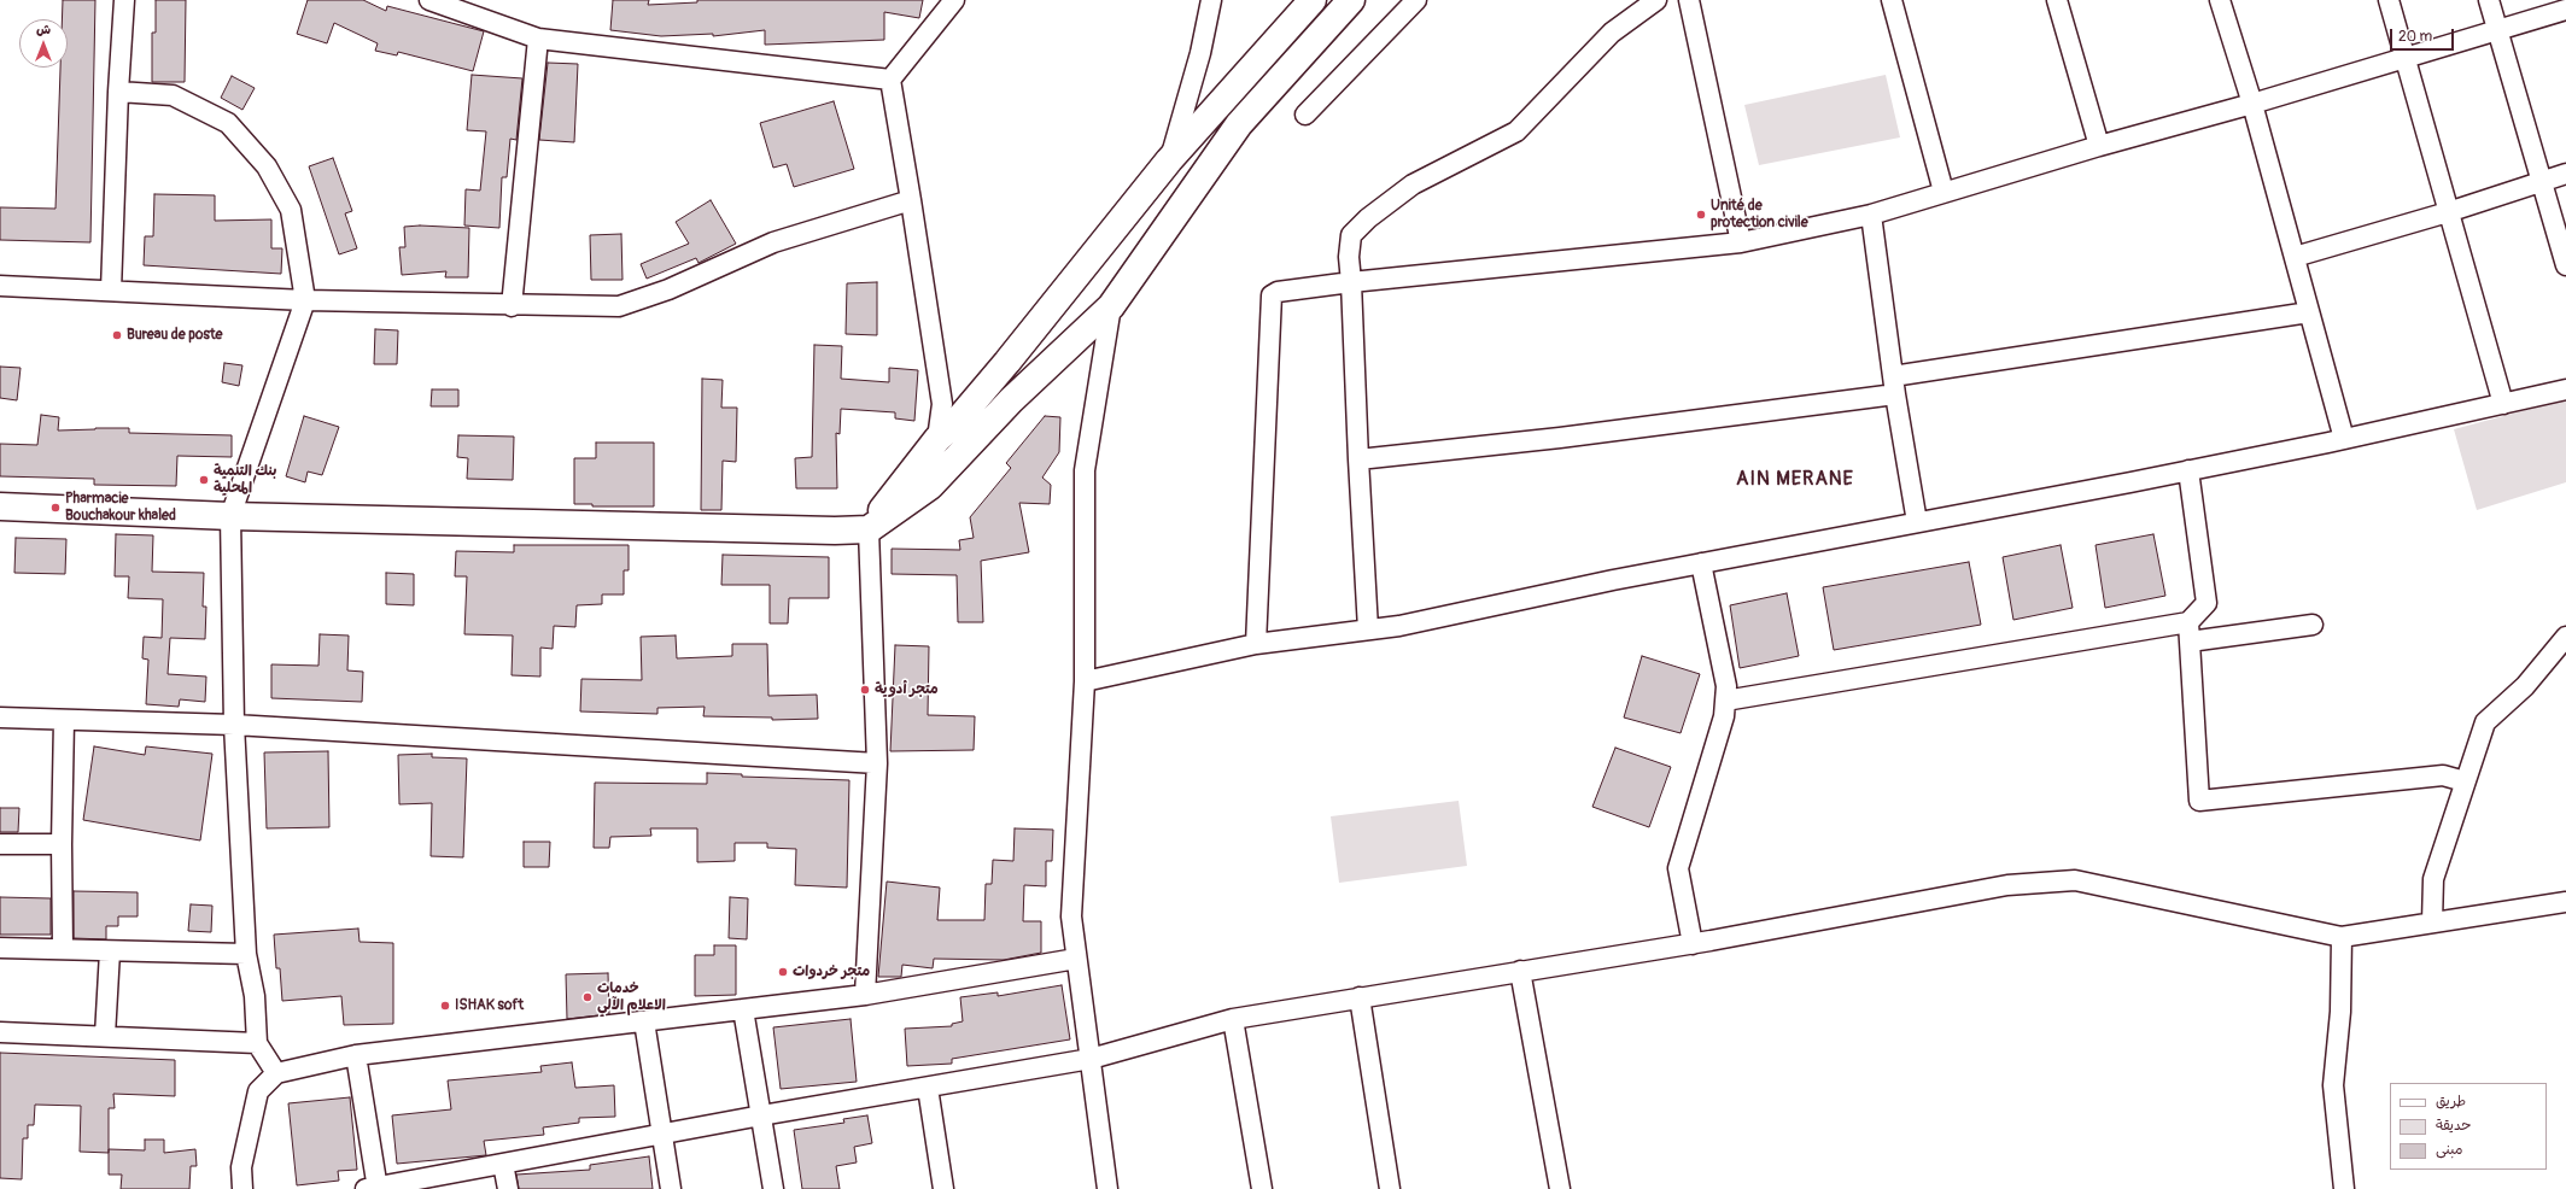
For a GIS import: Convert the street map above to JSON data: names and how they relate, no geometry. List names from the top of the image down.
{
  "districts": ["AIN MERANE"],
  "places": [
    "Unité de protection civile",
    "Bureau de poste",
    "بنك التنمية المحلية",
    "Pharmacie Bouchakour khaled",
    "متجر أدوية",
    "متجر خردوات",
    "خدمات الاعلام الآلي",
    "ISHAK soft"
  ],
  "legend": ["طريق", "حديقة", "مبنى"],
  "scale_bar": "20 m",
  "north": "top"
}
